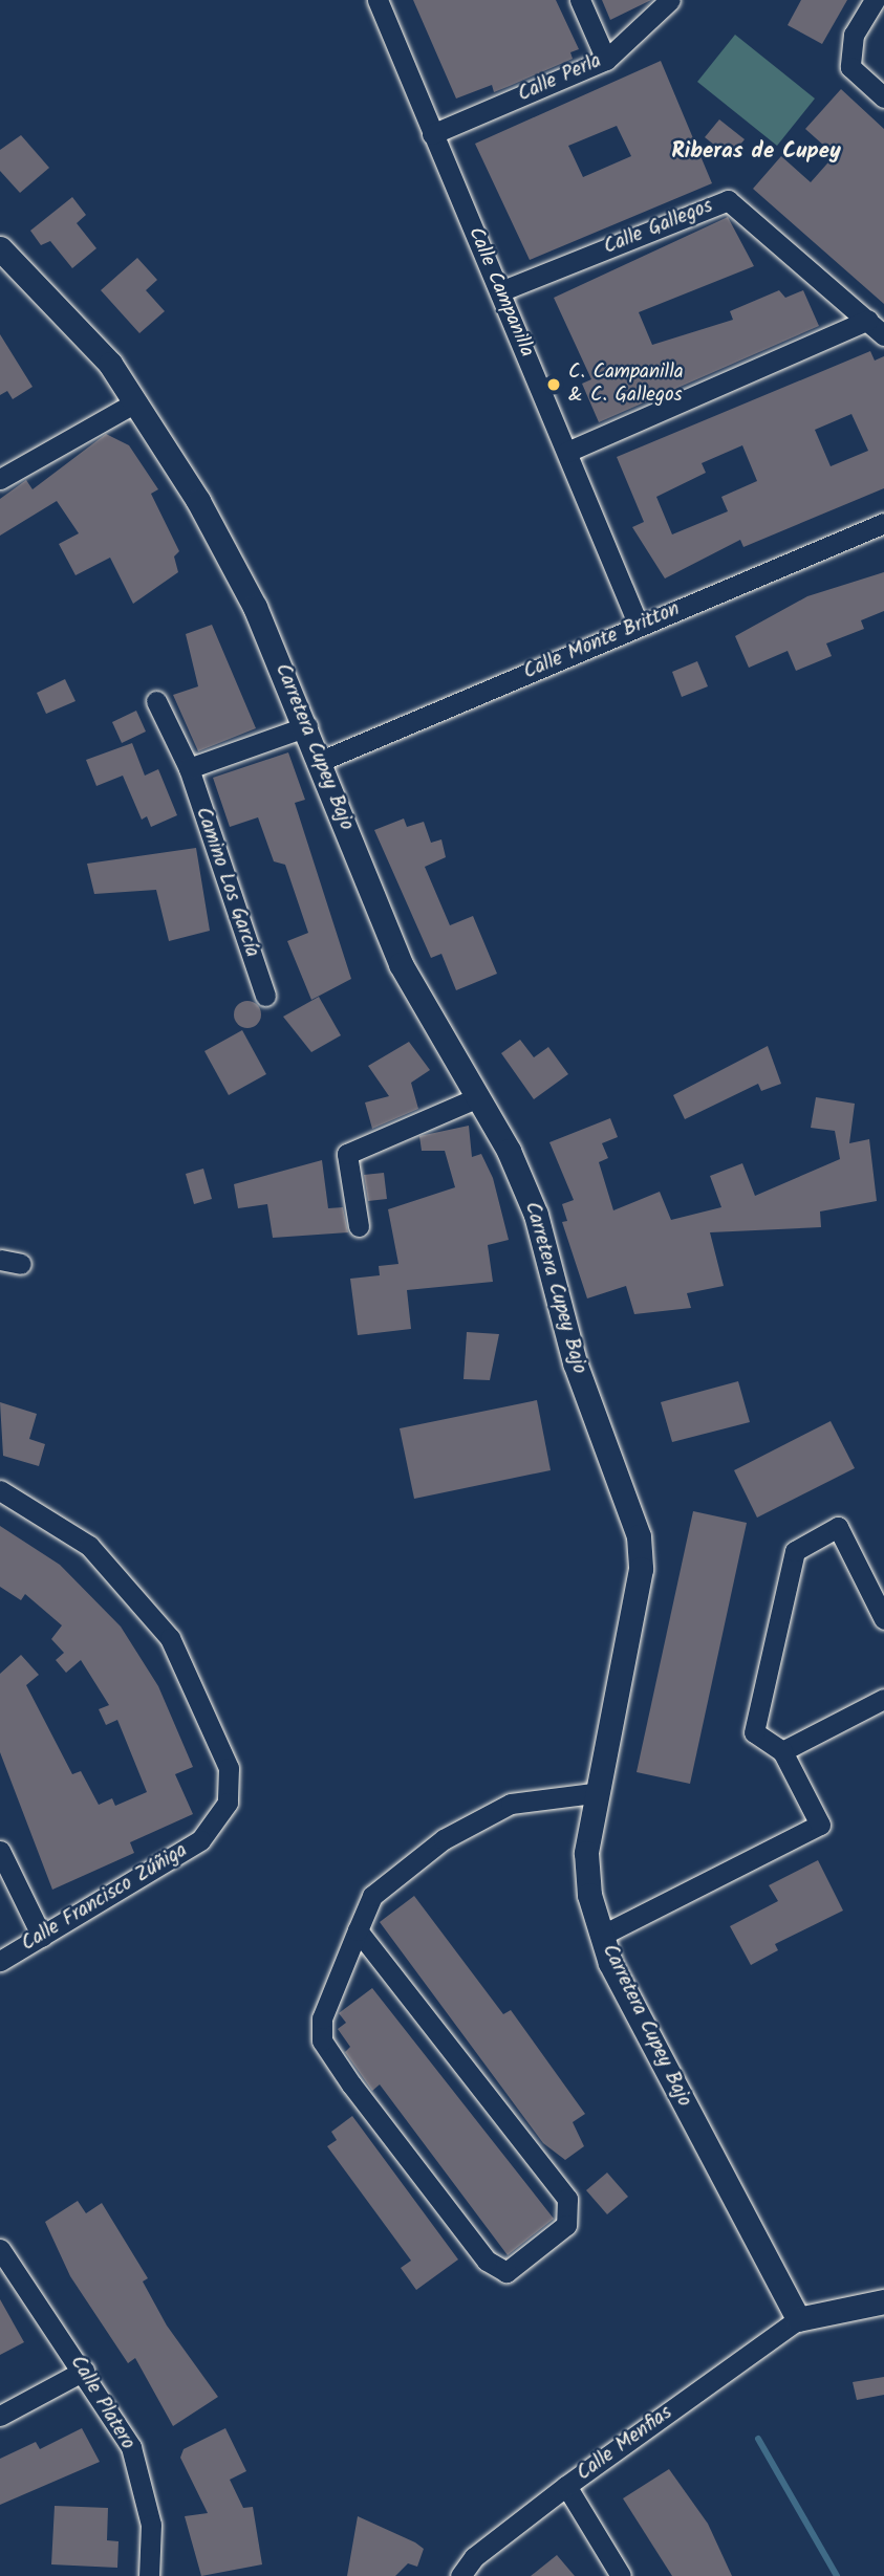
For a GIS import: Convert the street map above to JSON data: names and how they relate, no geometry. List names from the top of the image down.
{
  "streets": {
    "street": [
      "Calle Perla",
      "Calle Gallegos",
      "Calle Campanilla",
      "Calle Monte Britton",
      "Carretera Cupey Bajo",
      "Camino Los García",
      "Calle Francisco Zúñiga",
      "Calle Platero",
      "Calle Menfias"
    ]
  },
  "crossings": [
    ["Calle Perla", "Calle Campanilla"],
    ["Calle Gallegos", "Calle Campanilla"],
    ["Calle Campanilla", "Calle Monte Britton"],
    ["Calle Monte Britton", "Carretera Cupey Bajo"],
    ["Carretera Cupey Bajo", "Calle Menfias"]
  ],
  "districts": ["Riberas de Cupey"],
  "places": ["C. Campanilla & C. Gallegos"]
}
